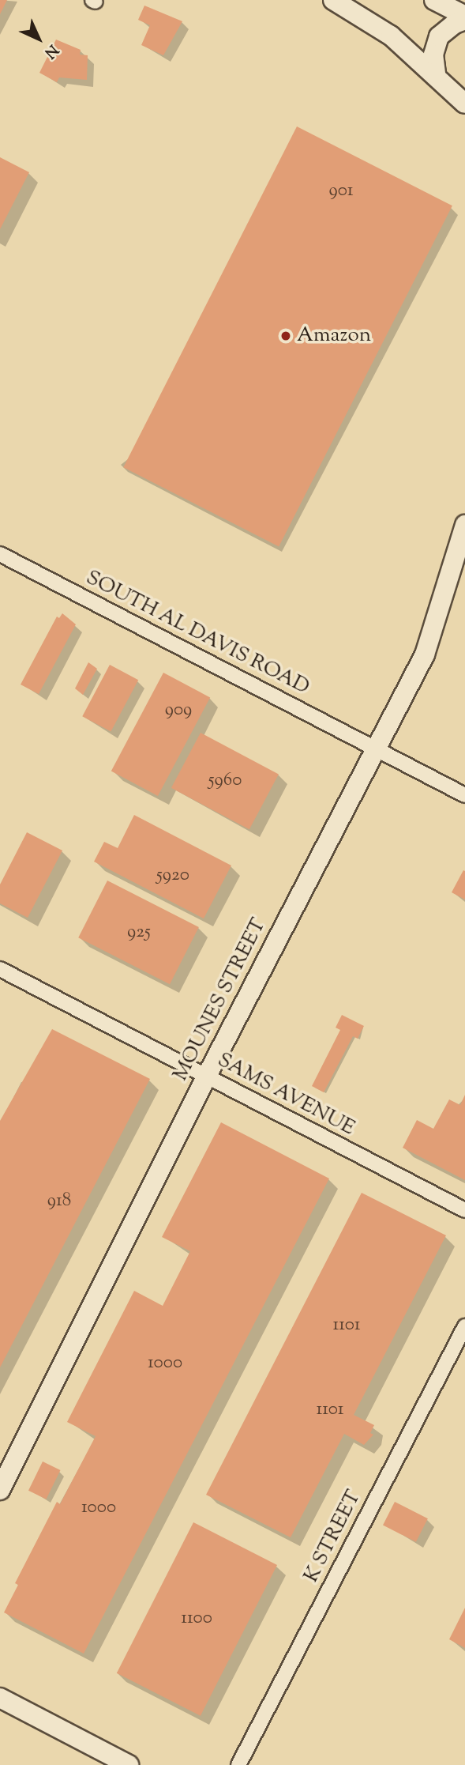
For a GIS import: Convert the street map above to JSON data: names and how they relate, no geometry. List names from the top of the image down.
{
  "streets": {
    "main road": ["MOUNES STREET"],
    "street": ["SOUTH AL DAVIS ROAD", "SAMS AVENUE", "K STREET"]
  },
  "crossings": [
    ["SOUTH AL DAVIS ROAD", "MOUNES STREET"],
    ["MOUNES STREET", "SAMS AVENUE"]
  ],
  "places": ["Amazon"],
  "house_numbers": [
    "901",
    "909",
    "5960",
    "5920",
    "925",
    "918",
    "1101",
    "1000",
    "1101",
    "1000",
    "1100"
  ],
  "north": "bottom right"
}
